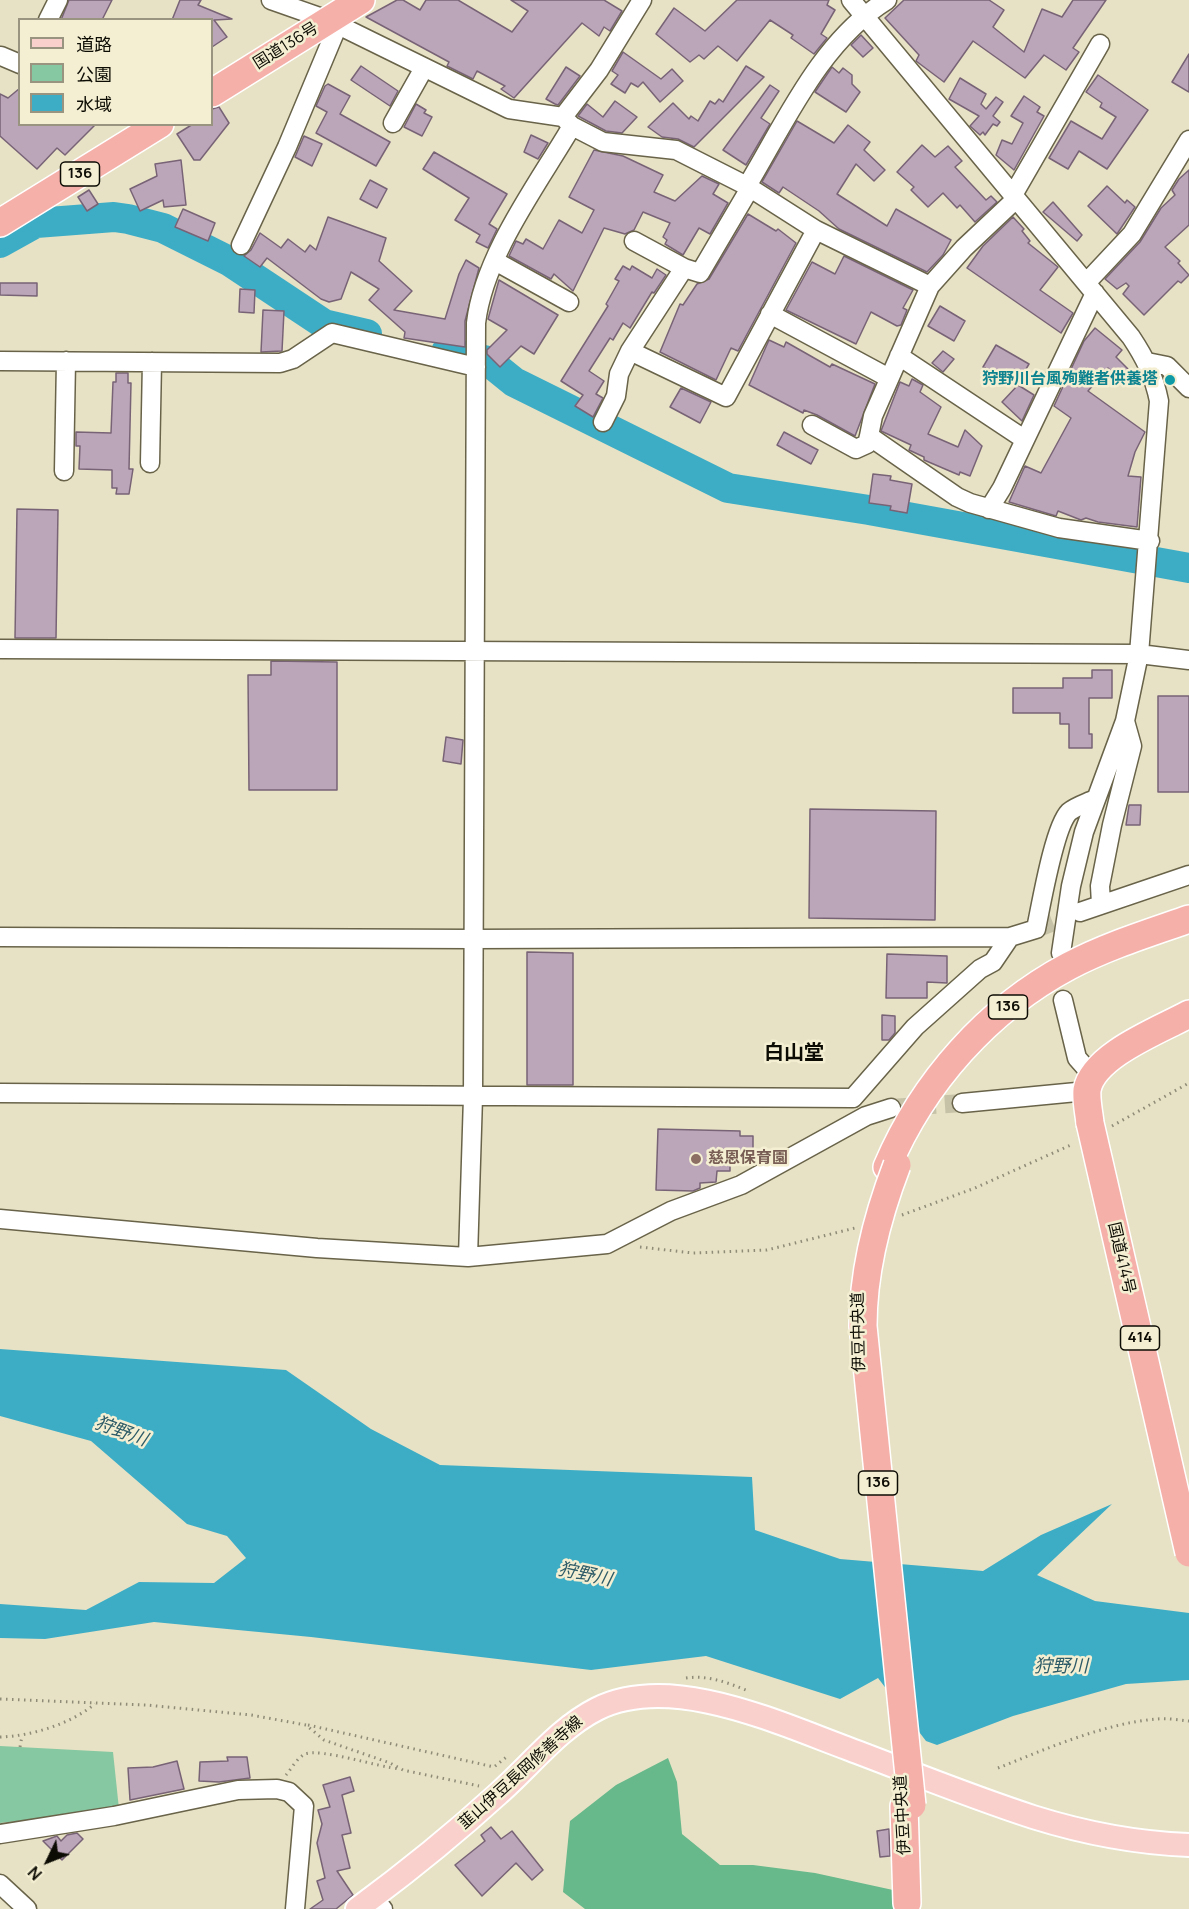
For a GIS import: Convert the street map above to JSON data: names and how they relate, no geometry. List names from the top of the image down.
{
  "streets": {
    "highway": [
      "国道136号",
      "136",
      "国道414号",
      "伊豆中央道",
      "414"
    ],
    "main road": ["韮山伊豆長岡修善寺線"]
  },
  "districts": ["白山堂"],
  "water": ["狩野川"],
  "places": ["狩野川台風殉難者供養塔", "慈恩保育園"],
  "legend": ["道路", "公園", "水域"],
  "north": "bottom left"
}
